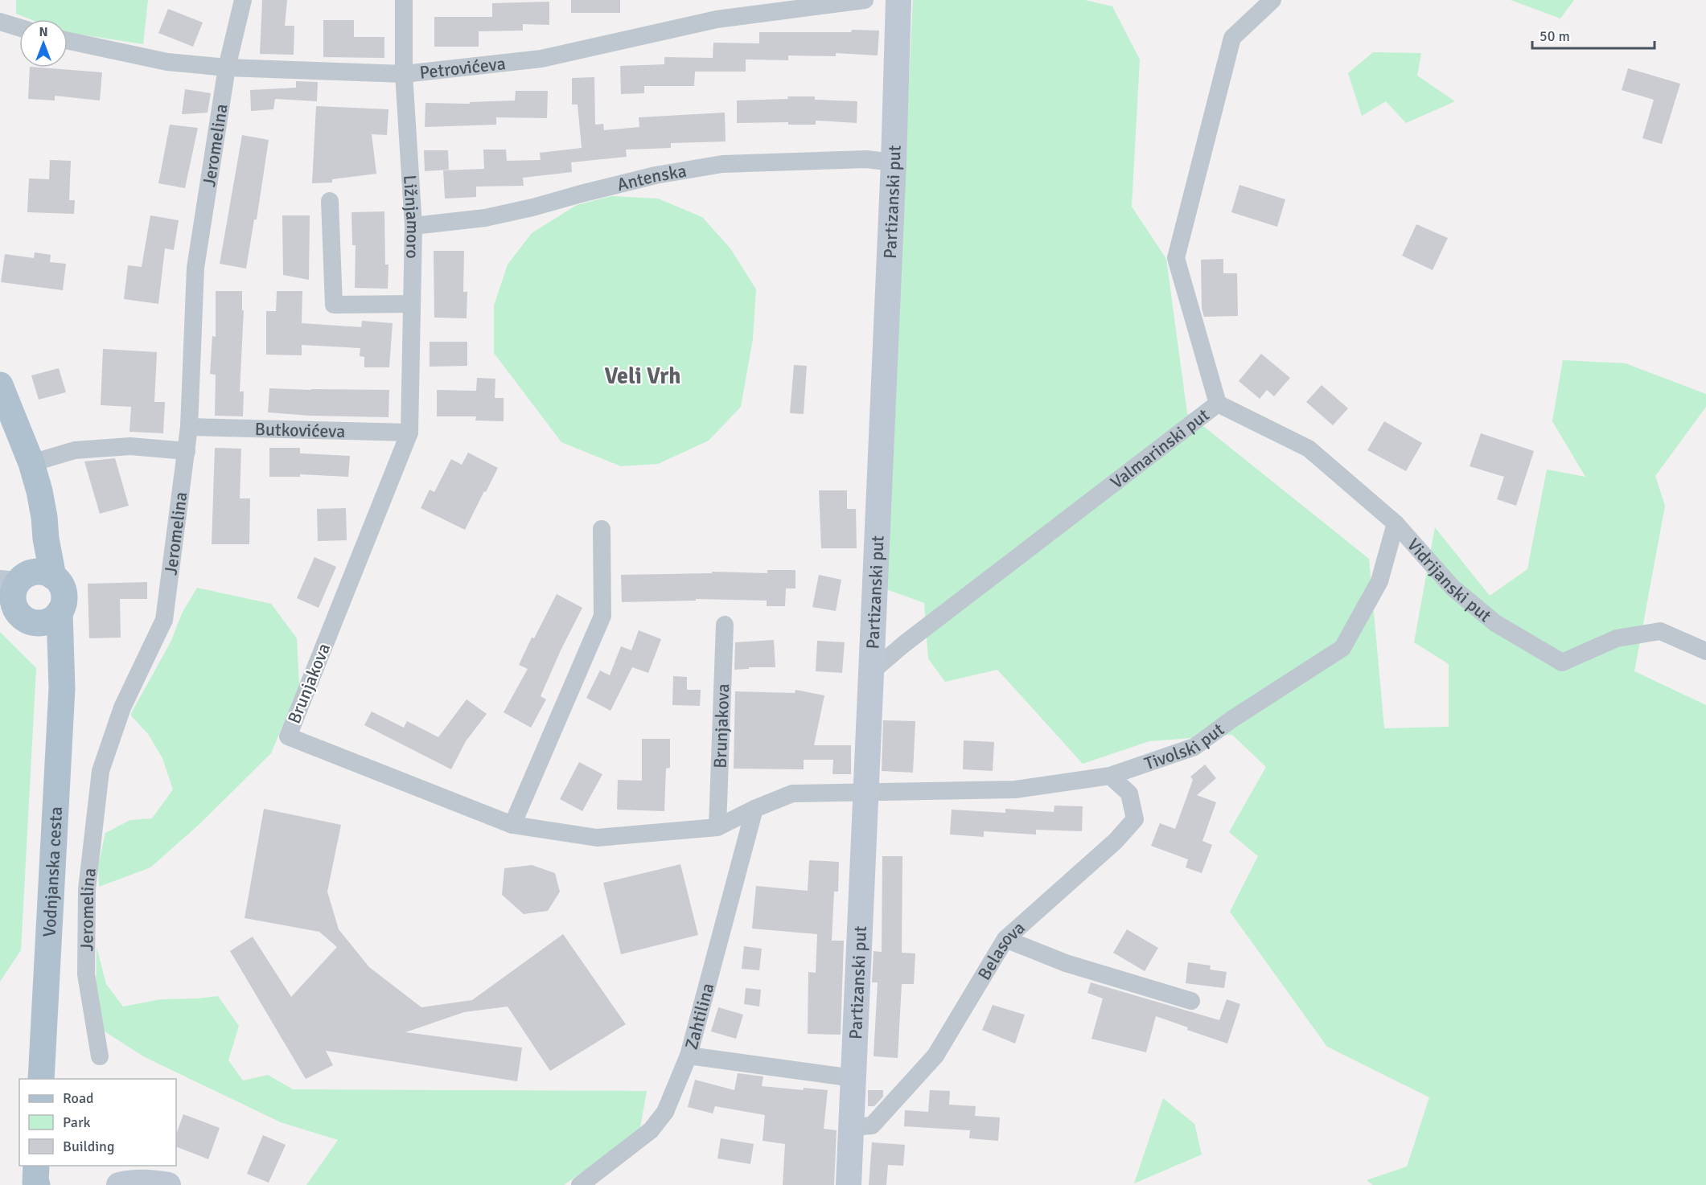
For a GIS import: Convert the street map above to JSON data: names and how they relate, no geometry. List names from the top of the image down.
{
  "streets": {
    "main road": ["Vodnjanska cesta"],
    "street": [
      "Petrovićeva",
      "Jeromelina",
      "Antenska",
      "Partizanski put",
      "Ližnjamoro",
      "Butkovićeva",
      "Valmarinski put",
      "Vidrijanski put",
      "Brunjakova",
      "Tivolski put",
      "Belasova",
      "Zahtilina"
    ]
  },
  "crossings": [
    ["Petrovićeva", "Jeromelina"],
    ["Petrovićeva", "Ližnjamoro"],
    ["Jeromelina", "Butkovićeva"],
    ["Antenska", "Partizanski put"],
    ["Antenska", "Ližnjamoro"],
    ["Partizanski put", "Valmarinski put"],
    ["Partizanski put", "Brunjakova"],
    ["Partizanski put", "Tivolski put"],
    ["Partizanski put", "Belasova"],
    ["Ližnjamoro", "Butkovićeva"],
    ["Ližnjamoro", "Brunjakova"],
    ["Butkovićeva", "Brunjakova"],
    ["Valmarinski put", "Vidrijanski put"],
    ["Vidrijanski put", "Tivolski put"],
    ["Brunjakova", "Tivolski put"],
    ["Brunjakova", "Zahtilina"],
    ["Tivolski put", "Belasova"]
  ],
  "districts": ["Veli Vrh"],
  "legend": ["Road", "Park", "Building"],
  "scale_bar": "50 m",
  "north": "top"
}
